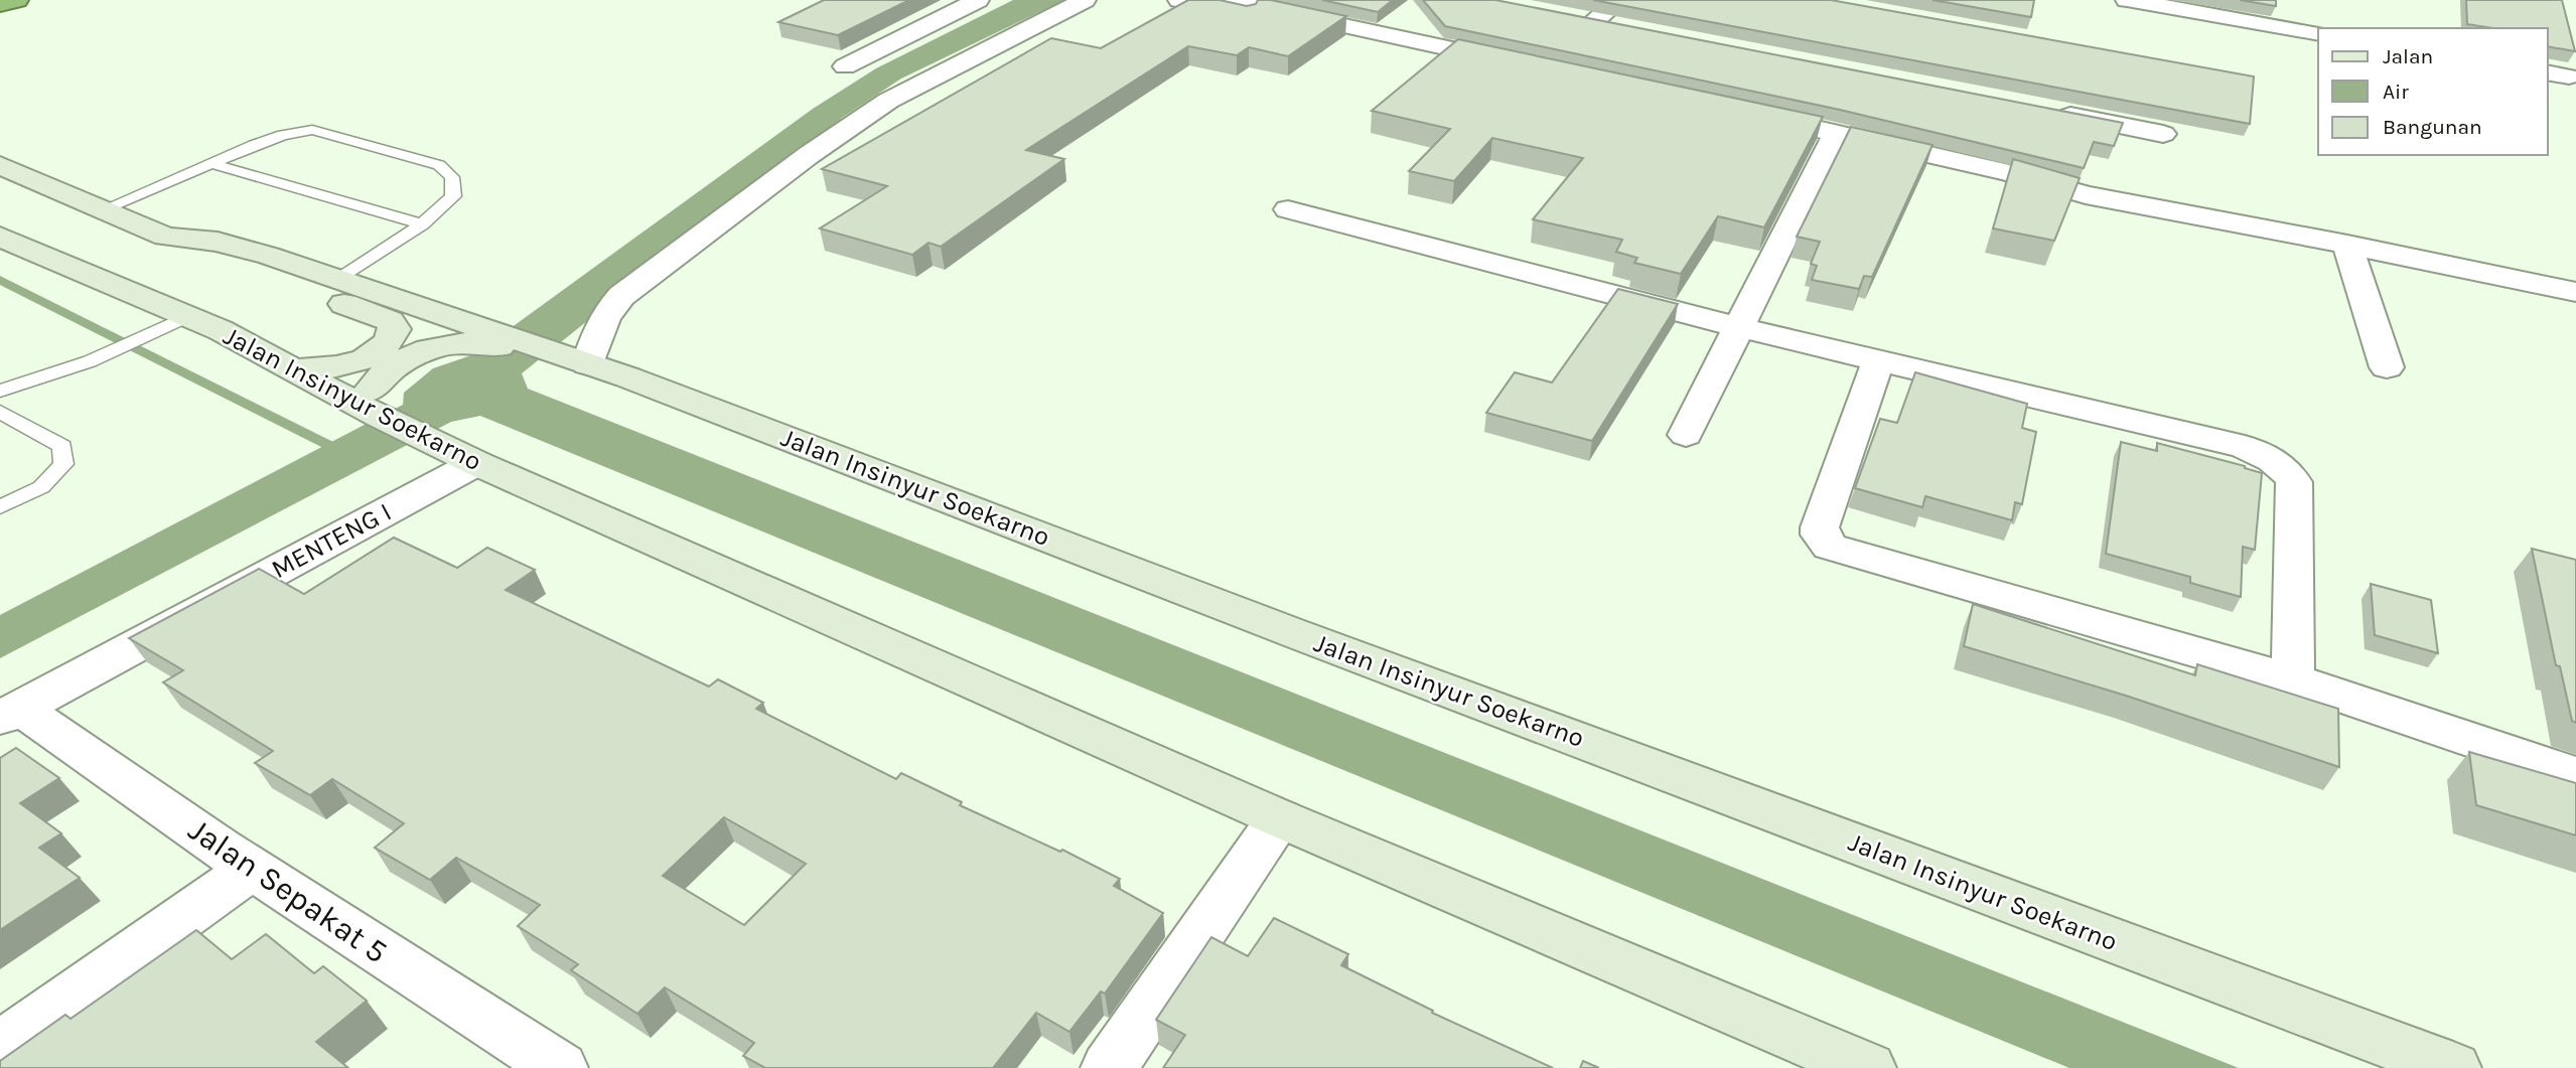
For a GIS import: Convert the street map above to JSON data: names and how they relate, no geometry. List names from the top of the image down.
{
  "streets": {
    "street": ["Jalan Insinyur Soekarno", "MENTENG I", "Jalan Sepakat 5"]
  },
  "crossings": [
    ["Jalan Insinyur Soekarno", "MENTENG I"],
    ["MENTENG I", "Jalan Sepakat 5"]
  ],
  "legend": ["Jalan", "Air", "Bangunan"]
}
